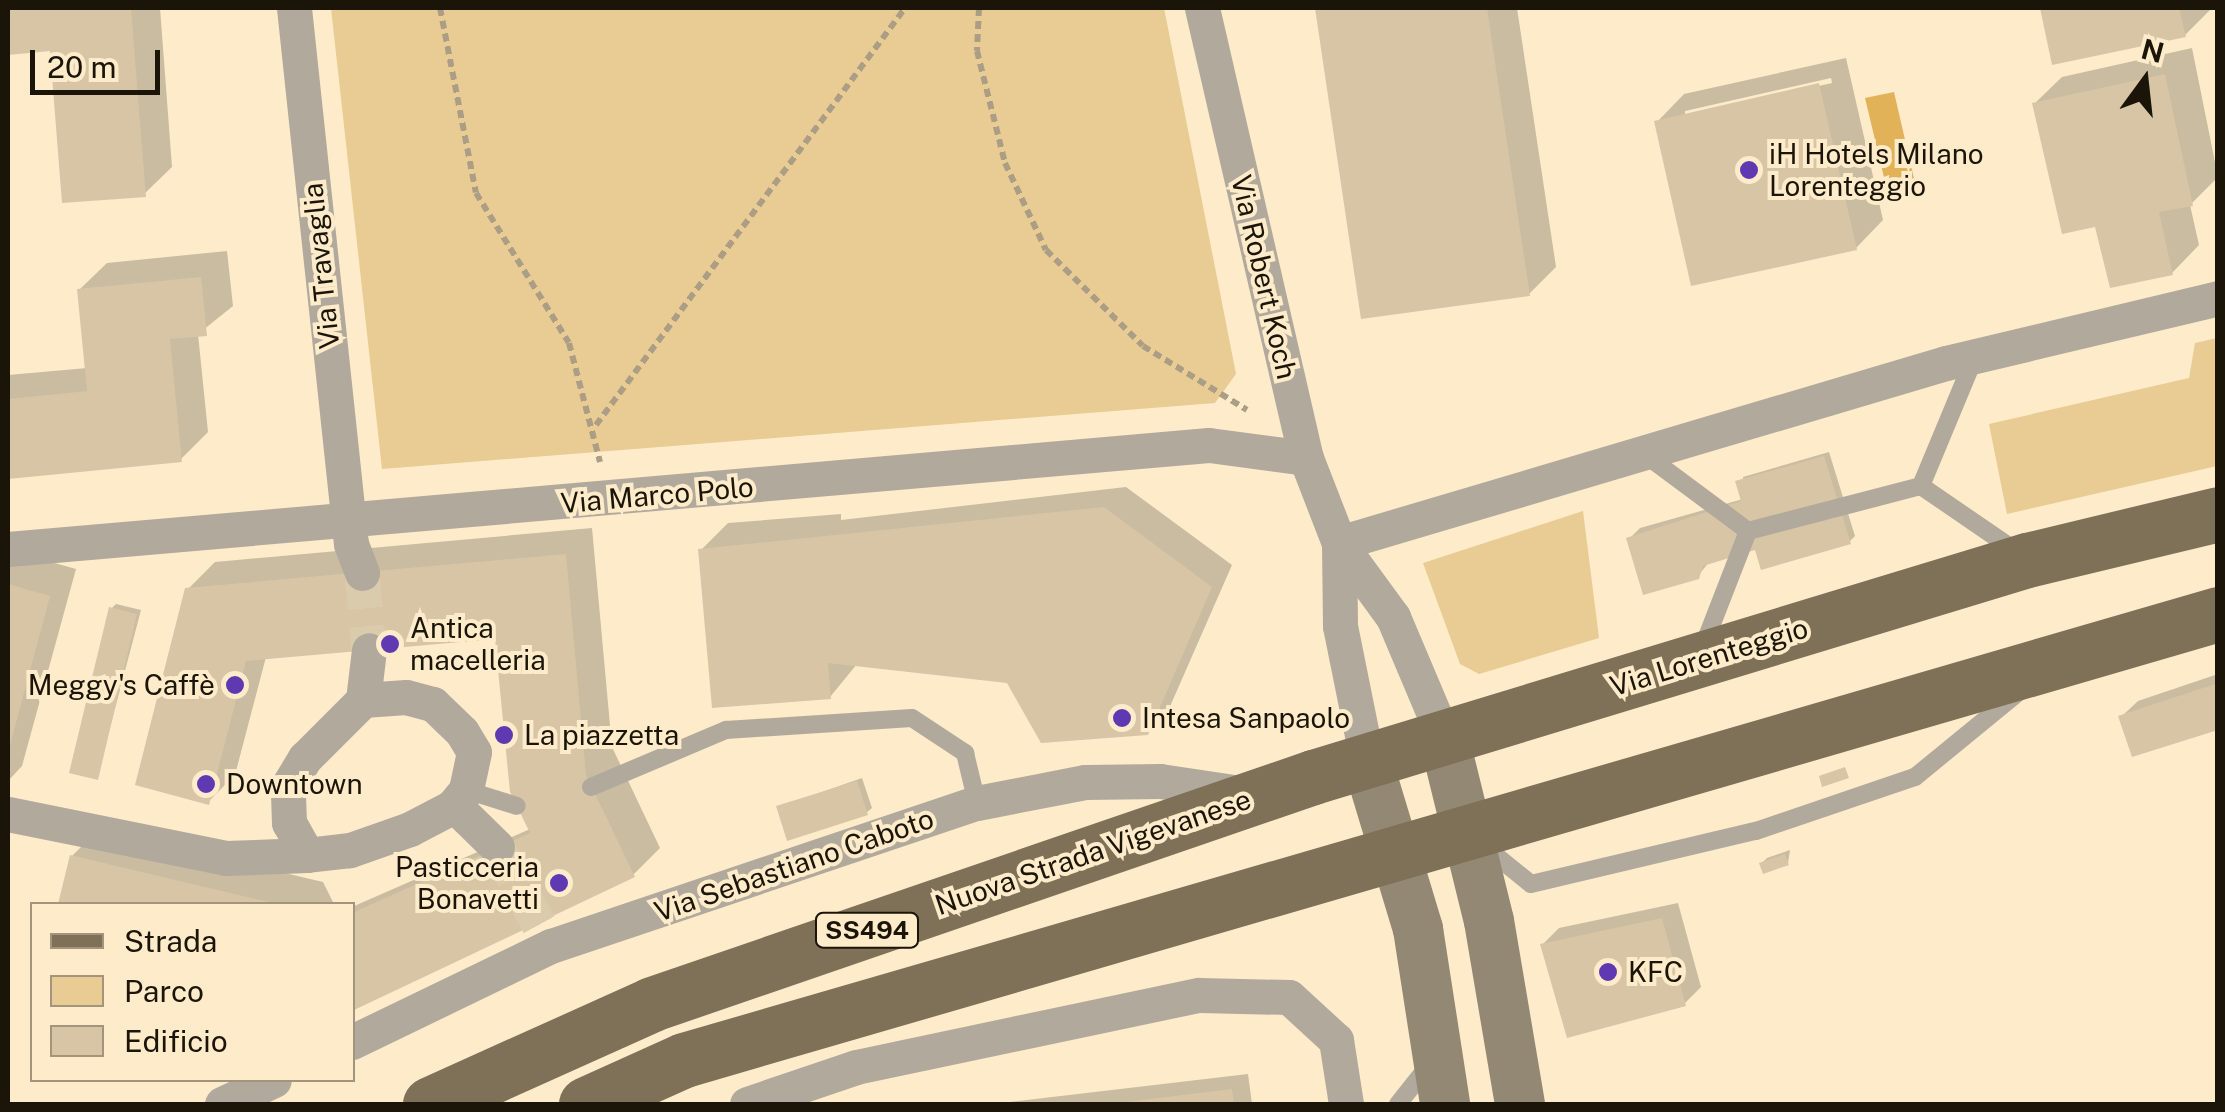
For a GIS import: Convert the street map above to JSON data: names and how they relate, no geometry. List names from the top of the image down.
{
  "streets": {
    "main road": ["Via Lorenteggio", "Nuova Strada Vigevanese", "SS494"],
    "street": [
      "Via Travaglia",
      "Via Robert Koch",
      "Via Marco Polo",
      "Via Sebastiano Caboto"
    ]
  },
  "crossings": [
    ["Via Travaglia", "Via Marco Polo"],
    ["Via Robert Koch", "Via Marco Polo"],
    ["Via Robert Koch", "Via Lorenteggio"],
    ["Via Robert Koch", "Nuova Strada Vigevanese"],
    ["Via Lorenteggio", "Nuova Strada Vigevanese"],
    ["Nuova Strada Vigevanese", "Via Sebastiano Caboto"]
  ],
  "places": [
    "iH Hotels Milano Lorenteggio",
    "Antica macelleria",
    "Meggy's Caffè",
    "Intesa Sanpaolo",
    "La piazzetta",
    "Downtown",
    "Pasticceria Bonavetti",
    "KFC"
  ],
  "legend": ["Strada", "Parco", "Edificio"],
  "scale_bar": "20 m",
  "north": "top"
}
